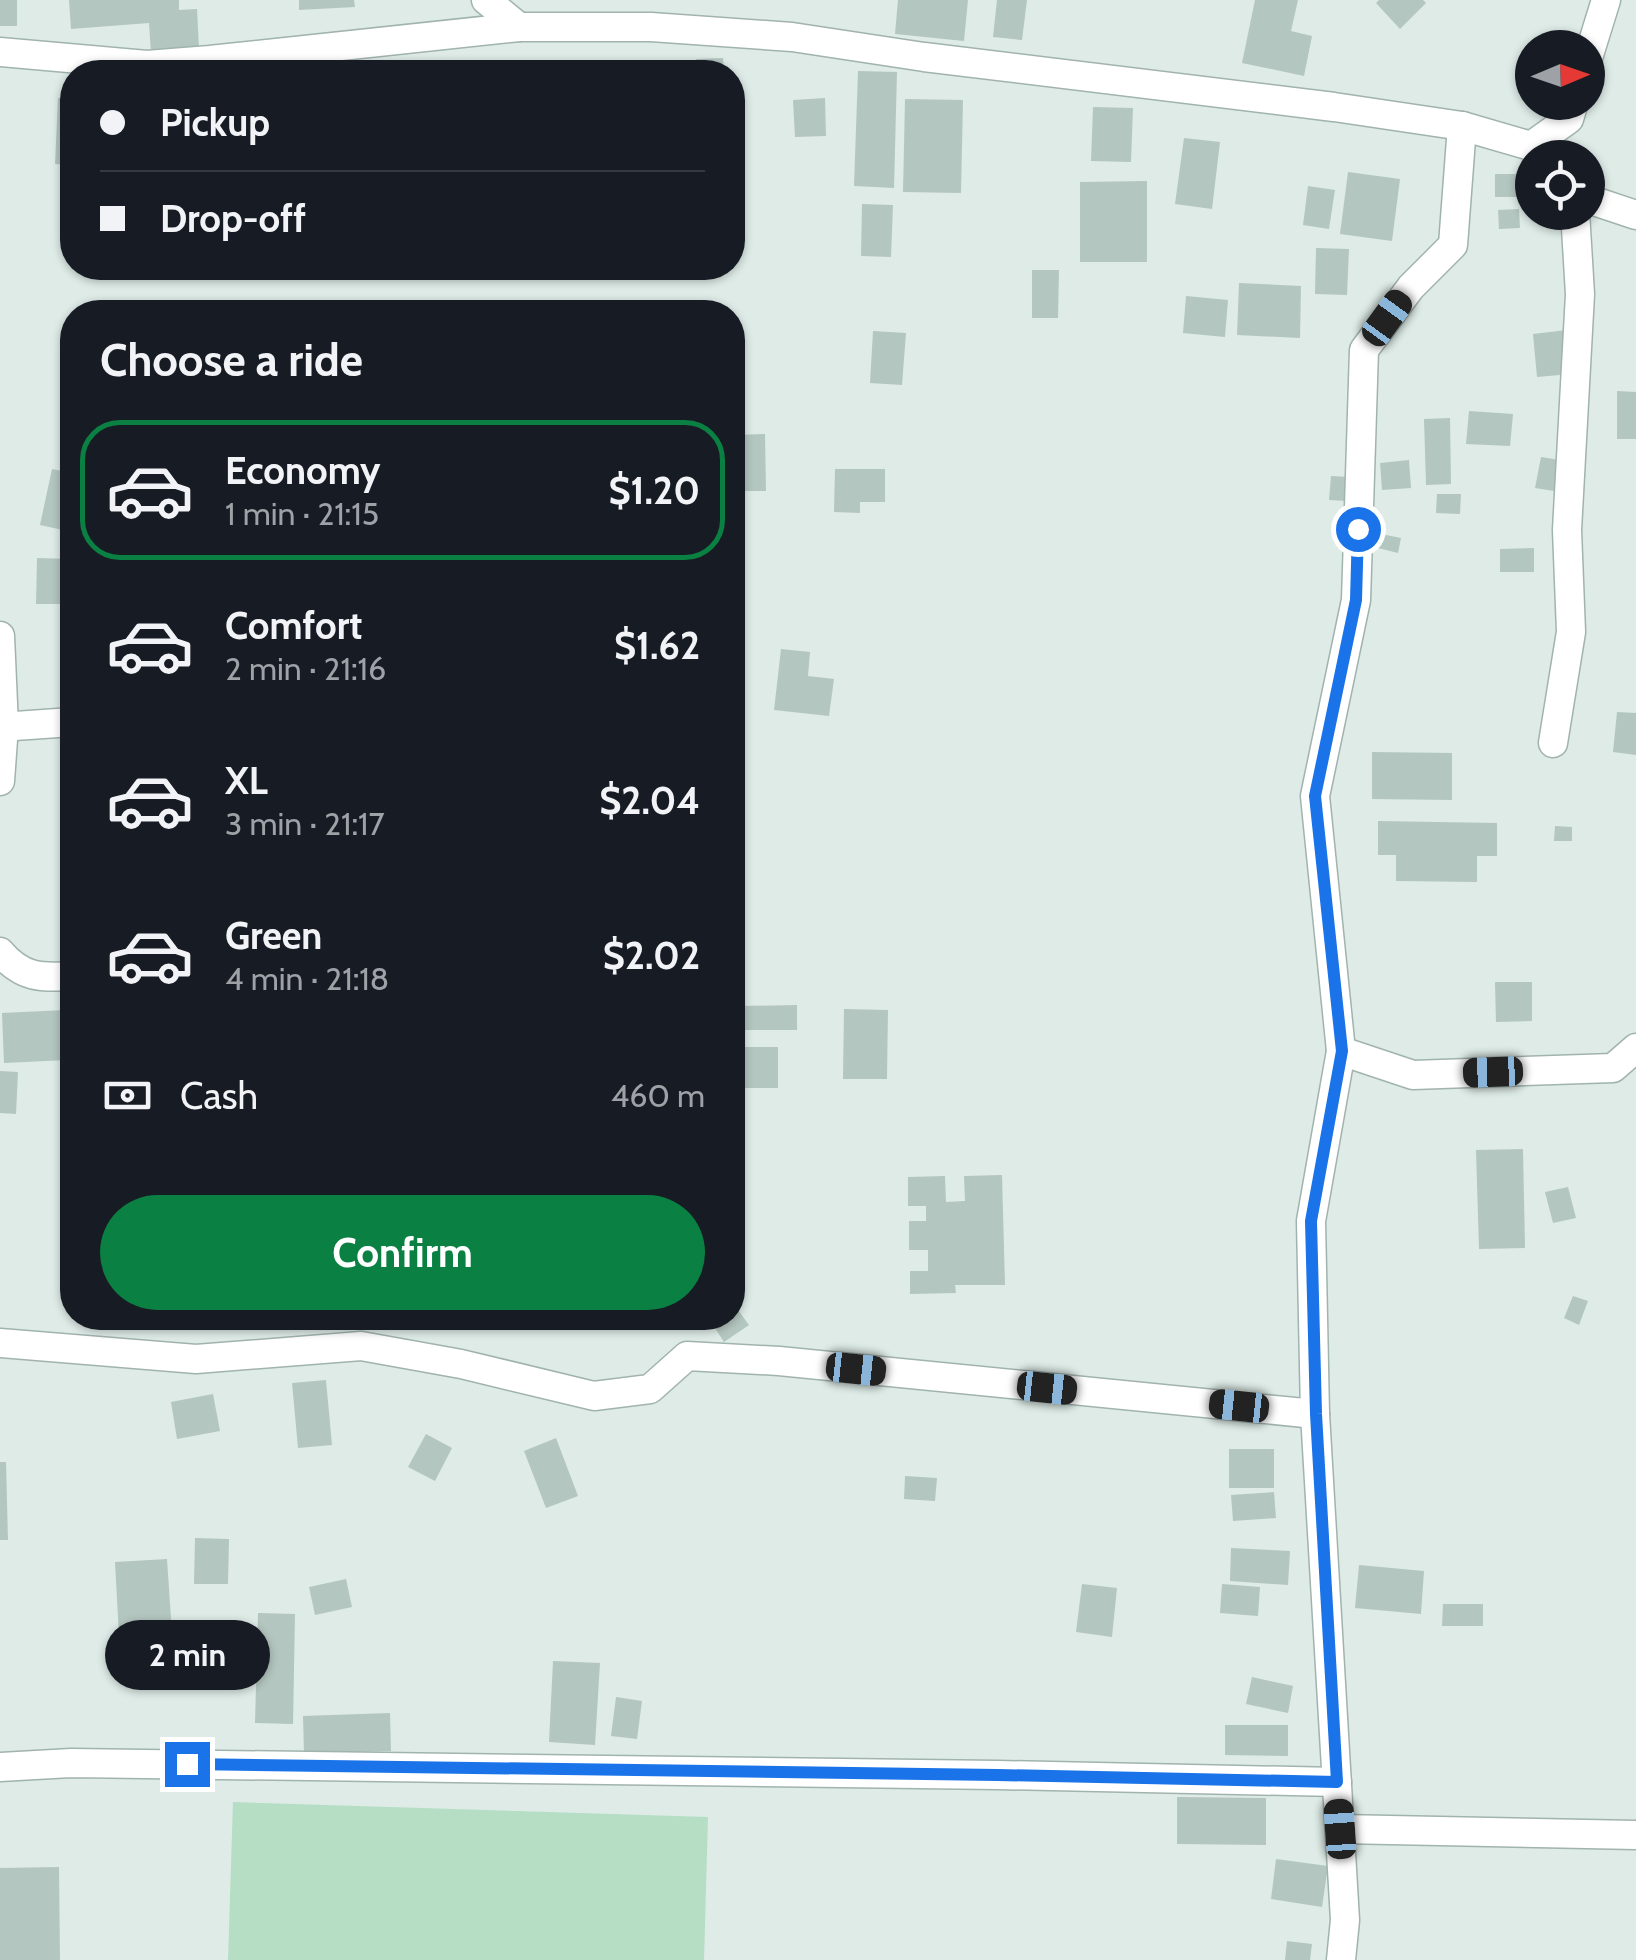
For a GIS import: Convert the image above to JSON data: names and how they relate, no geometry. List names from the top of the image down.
{
  "north": "right",
  "page": {
    "banner": ["Pickup", "Drop-off"],
    "heading": "Choose a ride",
    "list": [
      {
        "name": "Economy",
        "note": "1 min · 21:15",
        "value": "$1.20"
      },
      {
        "name": "Comfort",
        "note": "2 min · 21:16",
        "value": "$1.62"
      },
      {
        "name": "XL",
        "note": "3 min · 21:17",
        "value": "$2.04"
      },
      {
        "name": "Green",
        "note": "4 min · 21:18",
        "value": "$2.02"
      }
    ],
    "pay": ["Cash", "460 m"],
    "buttons": "Confirm",
    "bubble": "2 min"
  }
}
